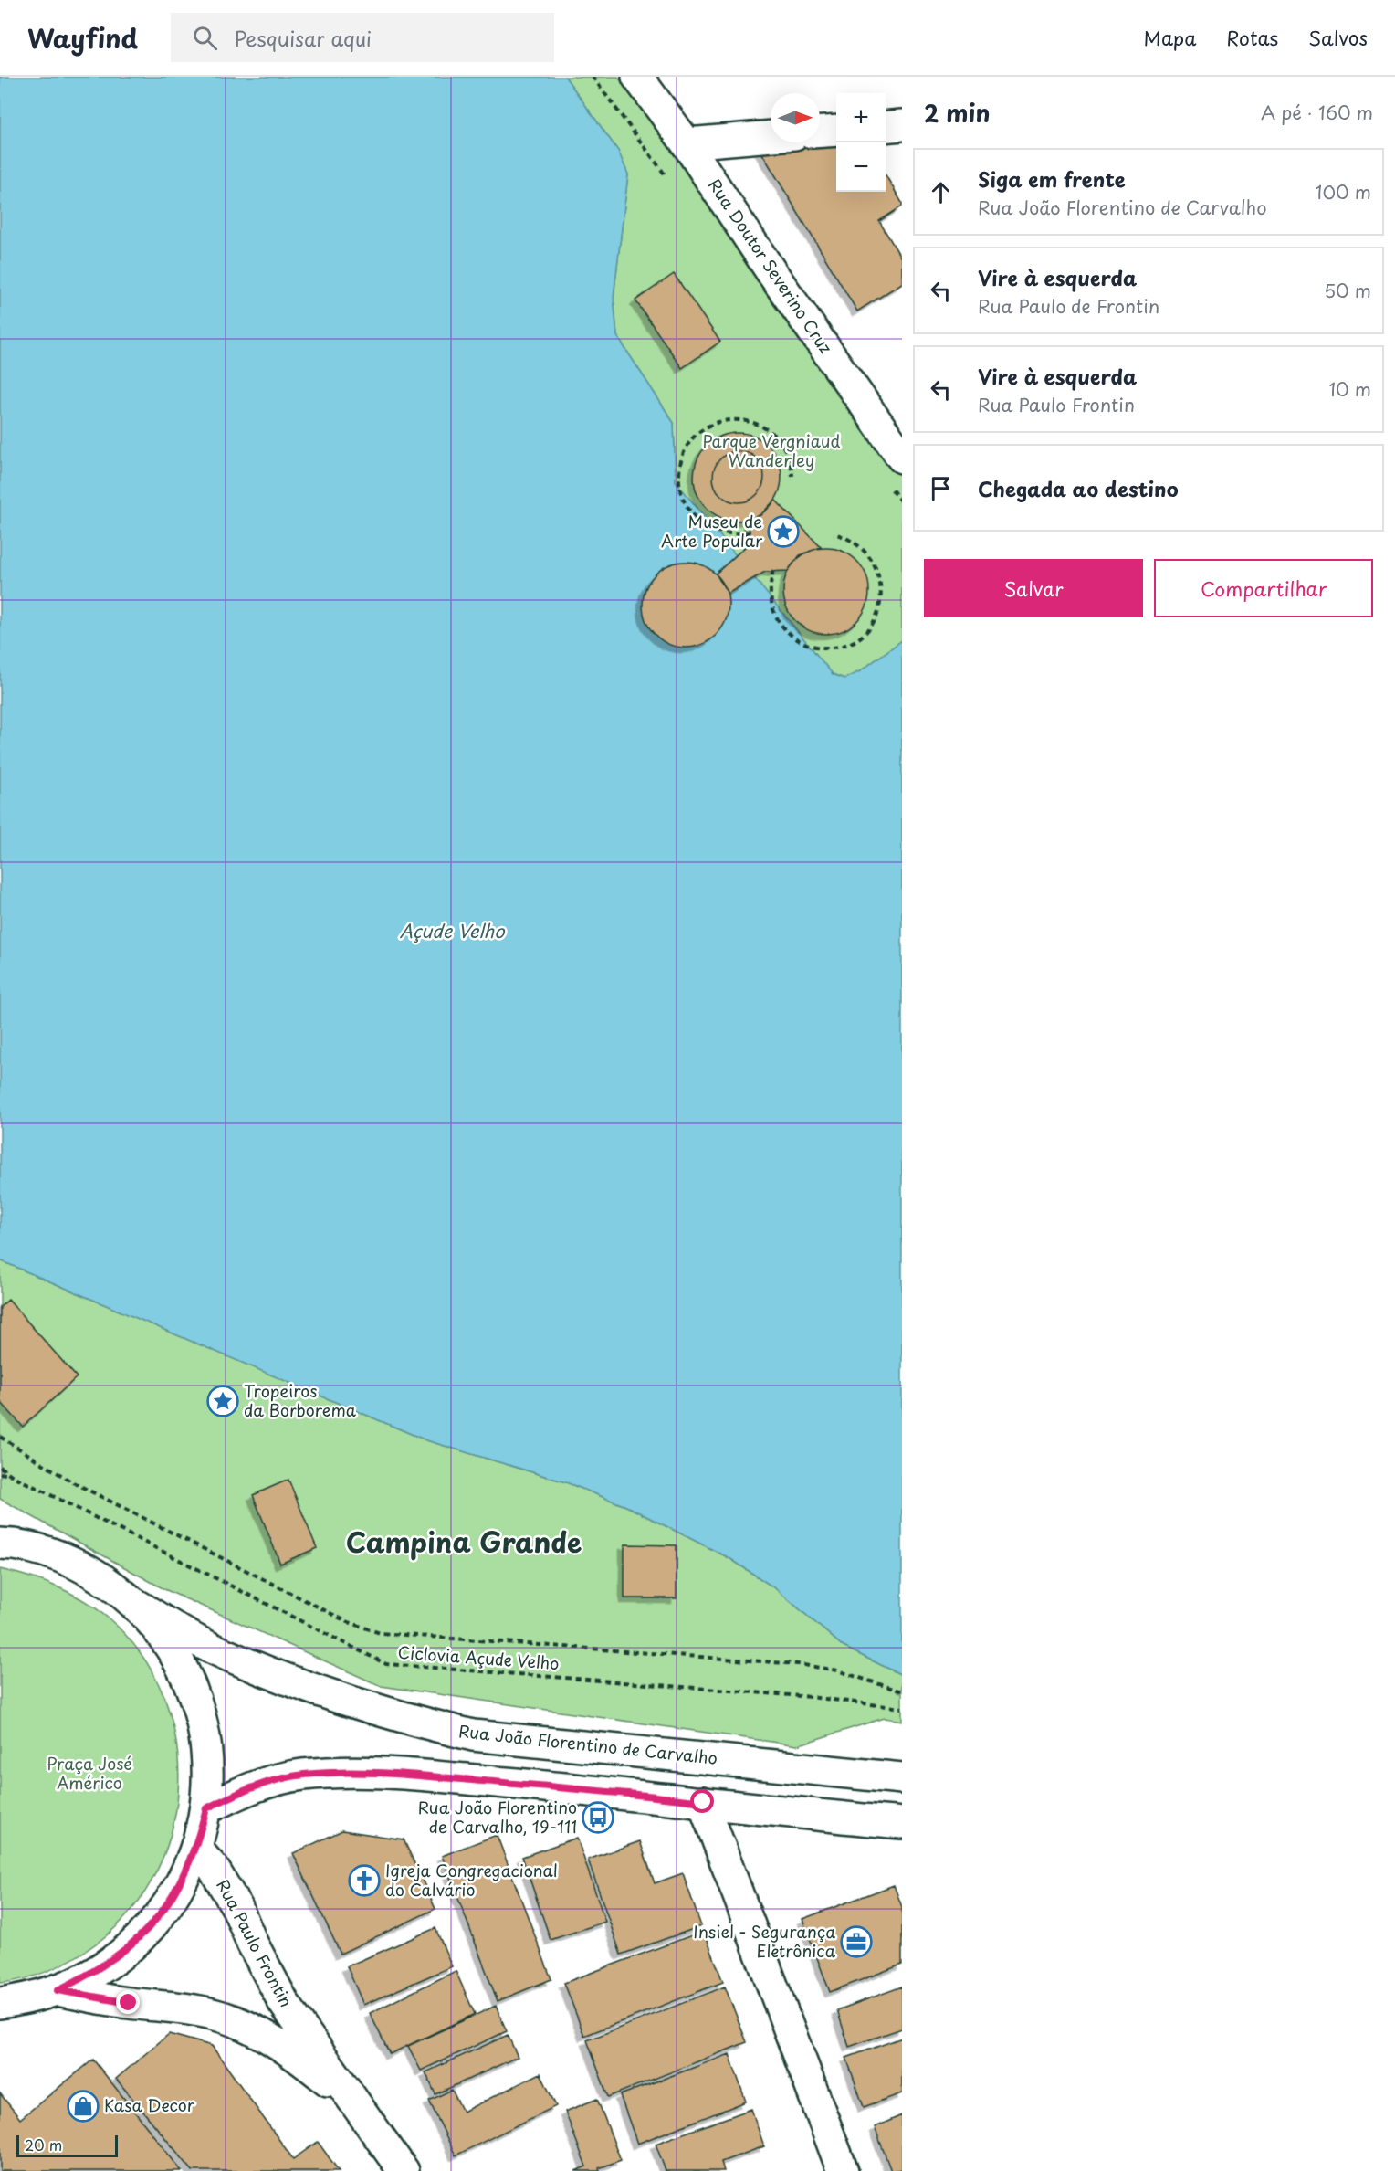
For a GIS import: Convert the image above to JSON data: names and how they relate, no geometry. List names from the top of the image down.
{
  "streets": {
    "main road": ["Rua Doutor Severino Cruz", "Rua João Florentino de Carvalho", "Rua Paulo Frontin"],
    "path": ["Ciclovia Açude Velho"]
  },
  "districts": ["Campina Grande"],
  "water": ["Açude Velho"],
  "parks": ["Parque Vergniaud Wanderley", "Praça José Américo"],
  "places": {
    "place": ["Museu de Arte Popular", "Tropeiros da Borborema"],
    "bus stop": ["Rua João Florentino de Carvalho, 19-111"],
    "church": ["Igreja Congregacional do Calvário"],
    "office": ["Insiel - Segurança Eletrônica"],
    "shop": ["Kasa Decor"]
  },
  "scale_bar": "20 m",
  "north": "right",
  "page": {
    "header": "Wayfind",
    "search": "Pesquisar aqui",
    "nav": ["Mapa", "Rotas", "Salvos"],
    "heading": ["2 min", "A pé · 160 m"],
    "map_buttons": ["+", "−"],
    "list": [
      ["Siga em frente", "Rua João Florentino de Carvalho", "100 m"],
      ["Vire à esquerda", "Rua Paulo de Frontin", "50 m"],
      ["Vire à esquerda", "Rua Paulo Frontin", "10 m"],
      "Chegada ao destino"
    ],
    "buttons": ["Salvar", "Compartilhar"],
    "scale": "20 m"
  }
}
